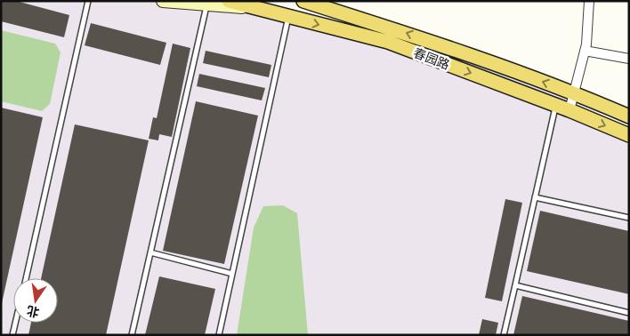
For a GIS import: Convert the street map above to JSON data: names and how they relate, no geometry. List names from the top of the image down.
{
  "streets": {
    "main road": ["春园路"]
  },
  "north": "bottom"
}
